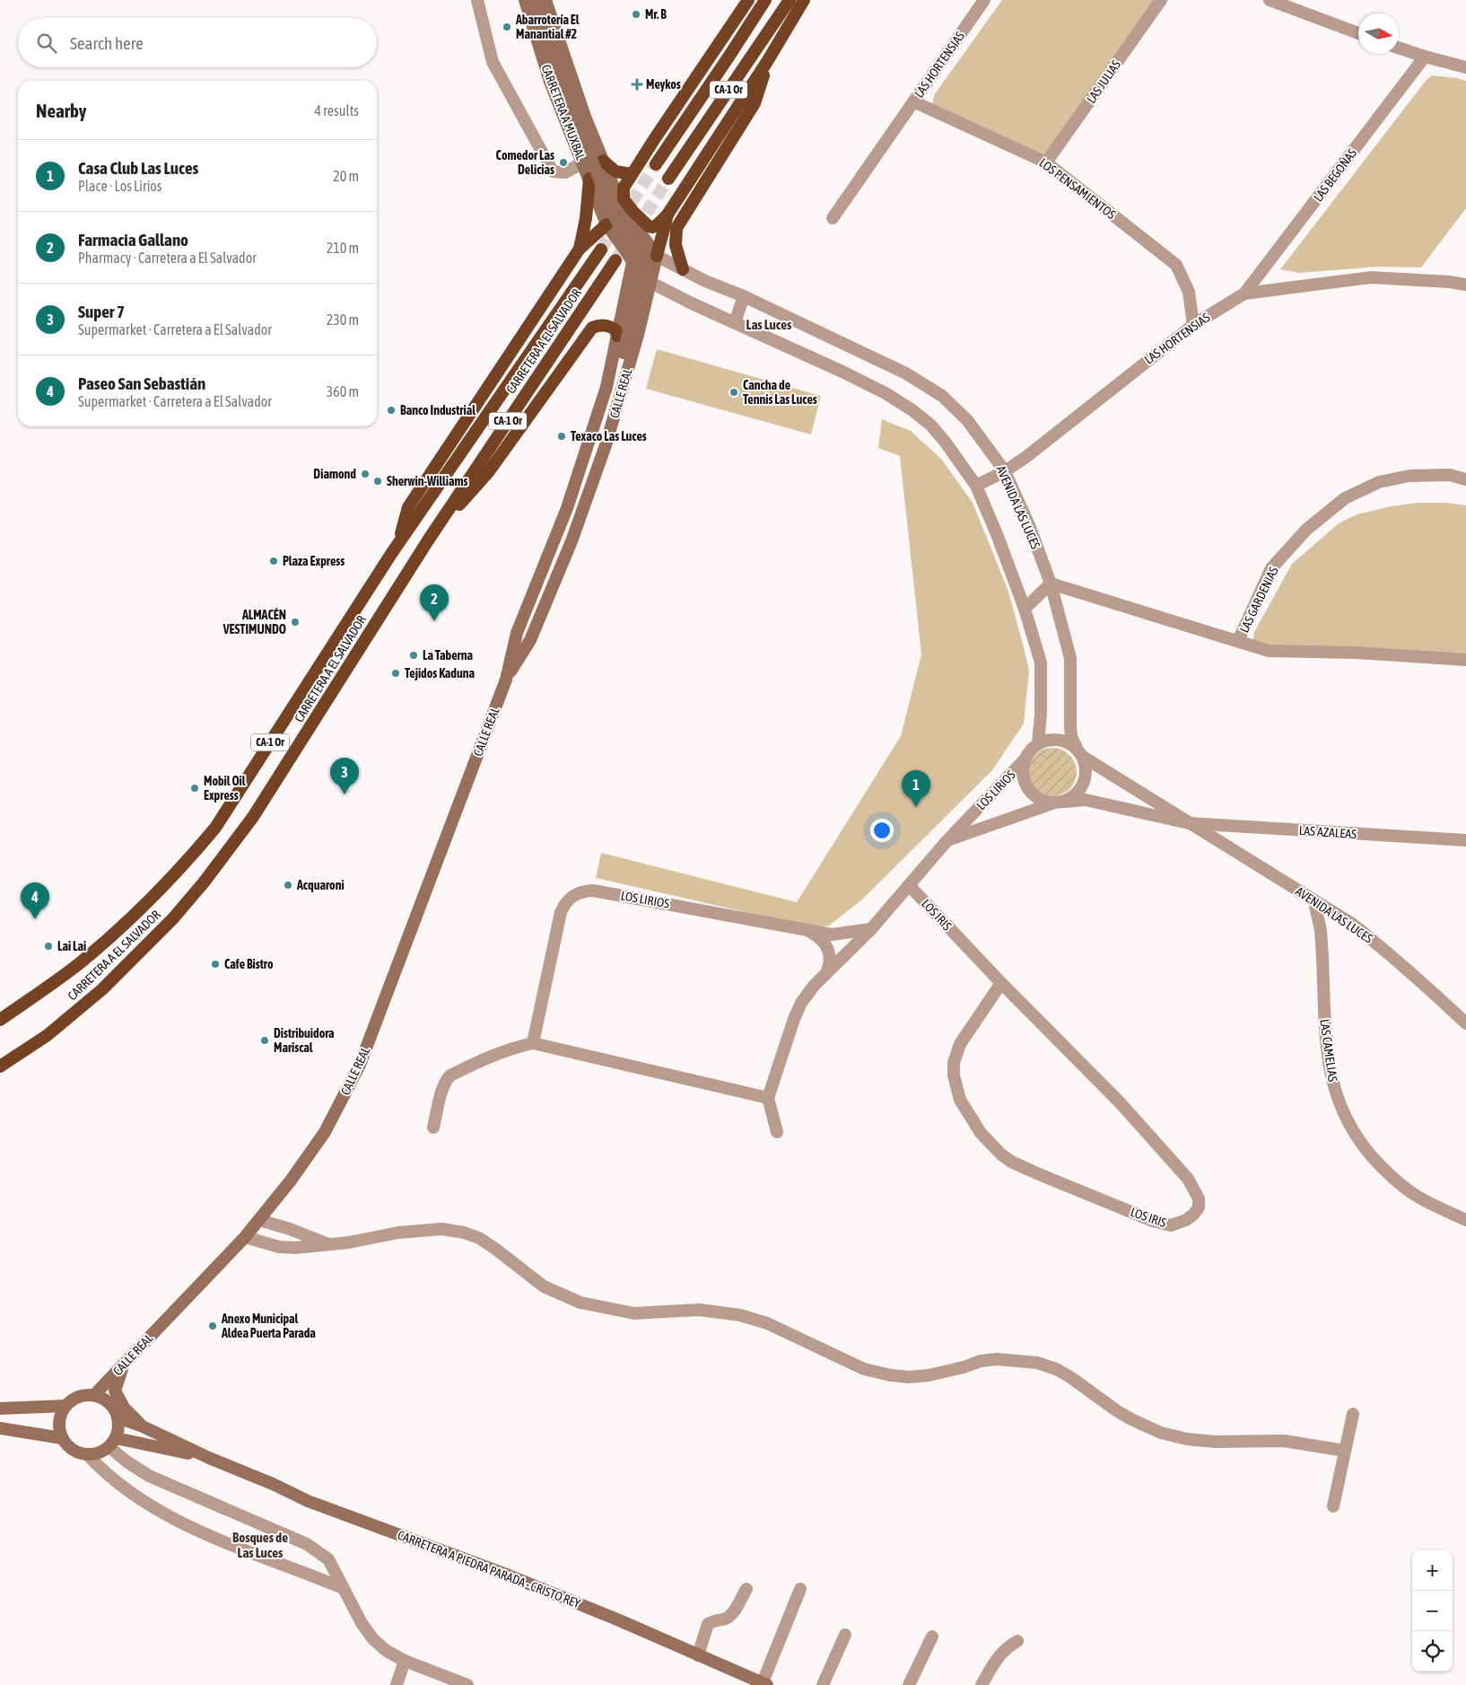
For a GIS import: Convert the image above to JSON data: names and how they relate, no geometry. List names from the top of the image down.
{
  "streets": {
    "highway": ["CA-1 Or", "CARRETERA A EL SALVADOR"],
    "main road": ["CARRETERA A MUXBAL", "CALLE REAL", "CARRETERA A PIEDRA PARADA - CRISTO REY"],
    "street": [
      "LAS HORTENSIAS",
      "LAS JULIAS",
      "LAS BEGOÑAS",
      "LOS PENSAMIENTOS",
      "AVENIDA LAS LUCES",
      "LAS GARDENIAS",
      "LOS LIRIOS",
      "LAS AZALEAS",
      "LOS IRIS",
      "LAS CAMELIAS"
    ]
  },
  "crossings": [
    ["LAS HORTENSIAS", "LAS BEGOÑAS"],
    ["LAS HORTENSIAS", "LOS PENSAMIENTOS"],
    ["LAS HORTENSIAS", "AVENIDA LAS LUCES"],
    ["LAS JULIAS", "LOS PENSAMIENTOS"],
    ["CARRETERA A MUXBAL", "CALLE REAL"],
    ["CALLE REAL", "AVENIDA LAS LUCES"],
    ["CALLE REAL", "CARRETERA A PIEDRA PARADA - CRISTO REY"],
    ["AVENIDA LAS LUCES", "LAS GARDENIAS"],
    ["AVENIDA LAS LUCES", "LOS LIRIOS"],
    ["AVENIDA LAS LUCES", "LAS AZALEAS"],
    ["AVENIDA LAS LUCES", "LAS CAMELIAS"],
    ["LOS LIRIOS", "LOS IRIS"]
  ],
  "districts": ["Las Luces", "Bosques de Las Luces"],
  "places": {
    "other": [
      "Mr. B",
      "Abarrotería El Manantial #2",
      "Comedor Las Delicias",
      "Cancha de Tennis Las Luces",
      "Banco Industrial",
      "Texaco Las Luces",
      "Diamond",
      "Sherwin-Williams",
      "Plaza Express",
      "ALMACÉN VESTIMUNDO",
      "La Taberna",
      "Tejidos Kaduna",
      "Mobil Oil Express",
      "Acquaroni",
      "Lai Lai",
      "Cafe Bistro",
      "Distribuidora Mariscal",
      "Anexo Municipal Aldea Puerta Parada"
    ],
    "health": ["Meykos"]
  },
  "north": "right",
  "page": {
    "search": "Search here",
    "heading": ["Nearby", "4 results"],
    "list": [
      {
        "mark": "1",
        "name": "Casa Club Las Luces",
        "note": "Place · Los Lirios",
        "value": "20 m"
      },
      {
        "mark": "2",
        "name": "Farmacia Gallano",
        "note": "Pharmacy · Carretera a El Salvador",
        "value": "210 m"
      },
      {
        "mark": "3",
        "name": "Super 7",
        "note": "Supermarket · Carretera a El Salvador",
        "value": "230 m"
      },
      {
        "mark": "4",
        "name": "Paseo San Sebastián",
        "note": "Supermarket · Carretera a El Salvador",
        "value": "360 m"
      }
    ],
    "pins": [
      "2",
      "3",
      "1",
      "4"
    ],
    "map_buttons": ["+", "−"]
  }
}
